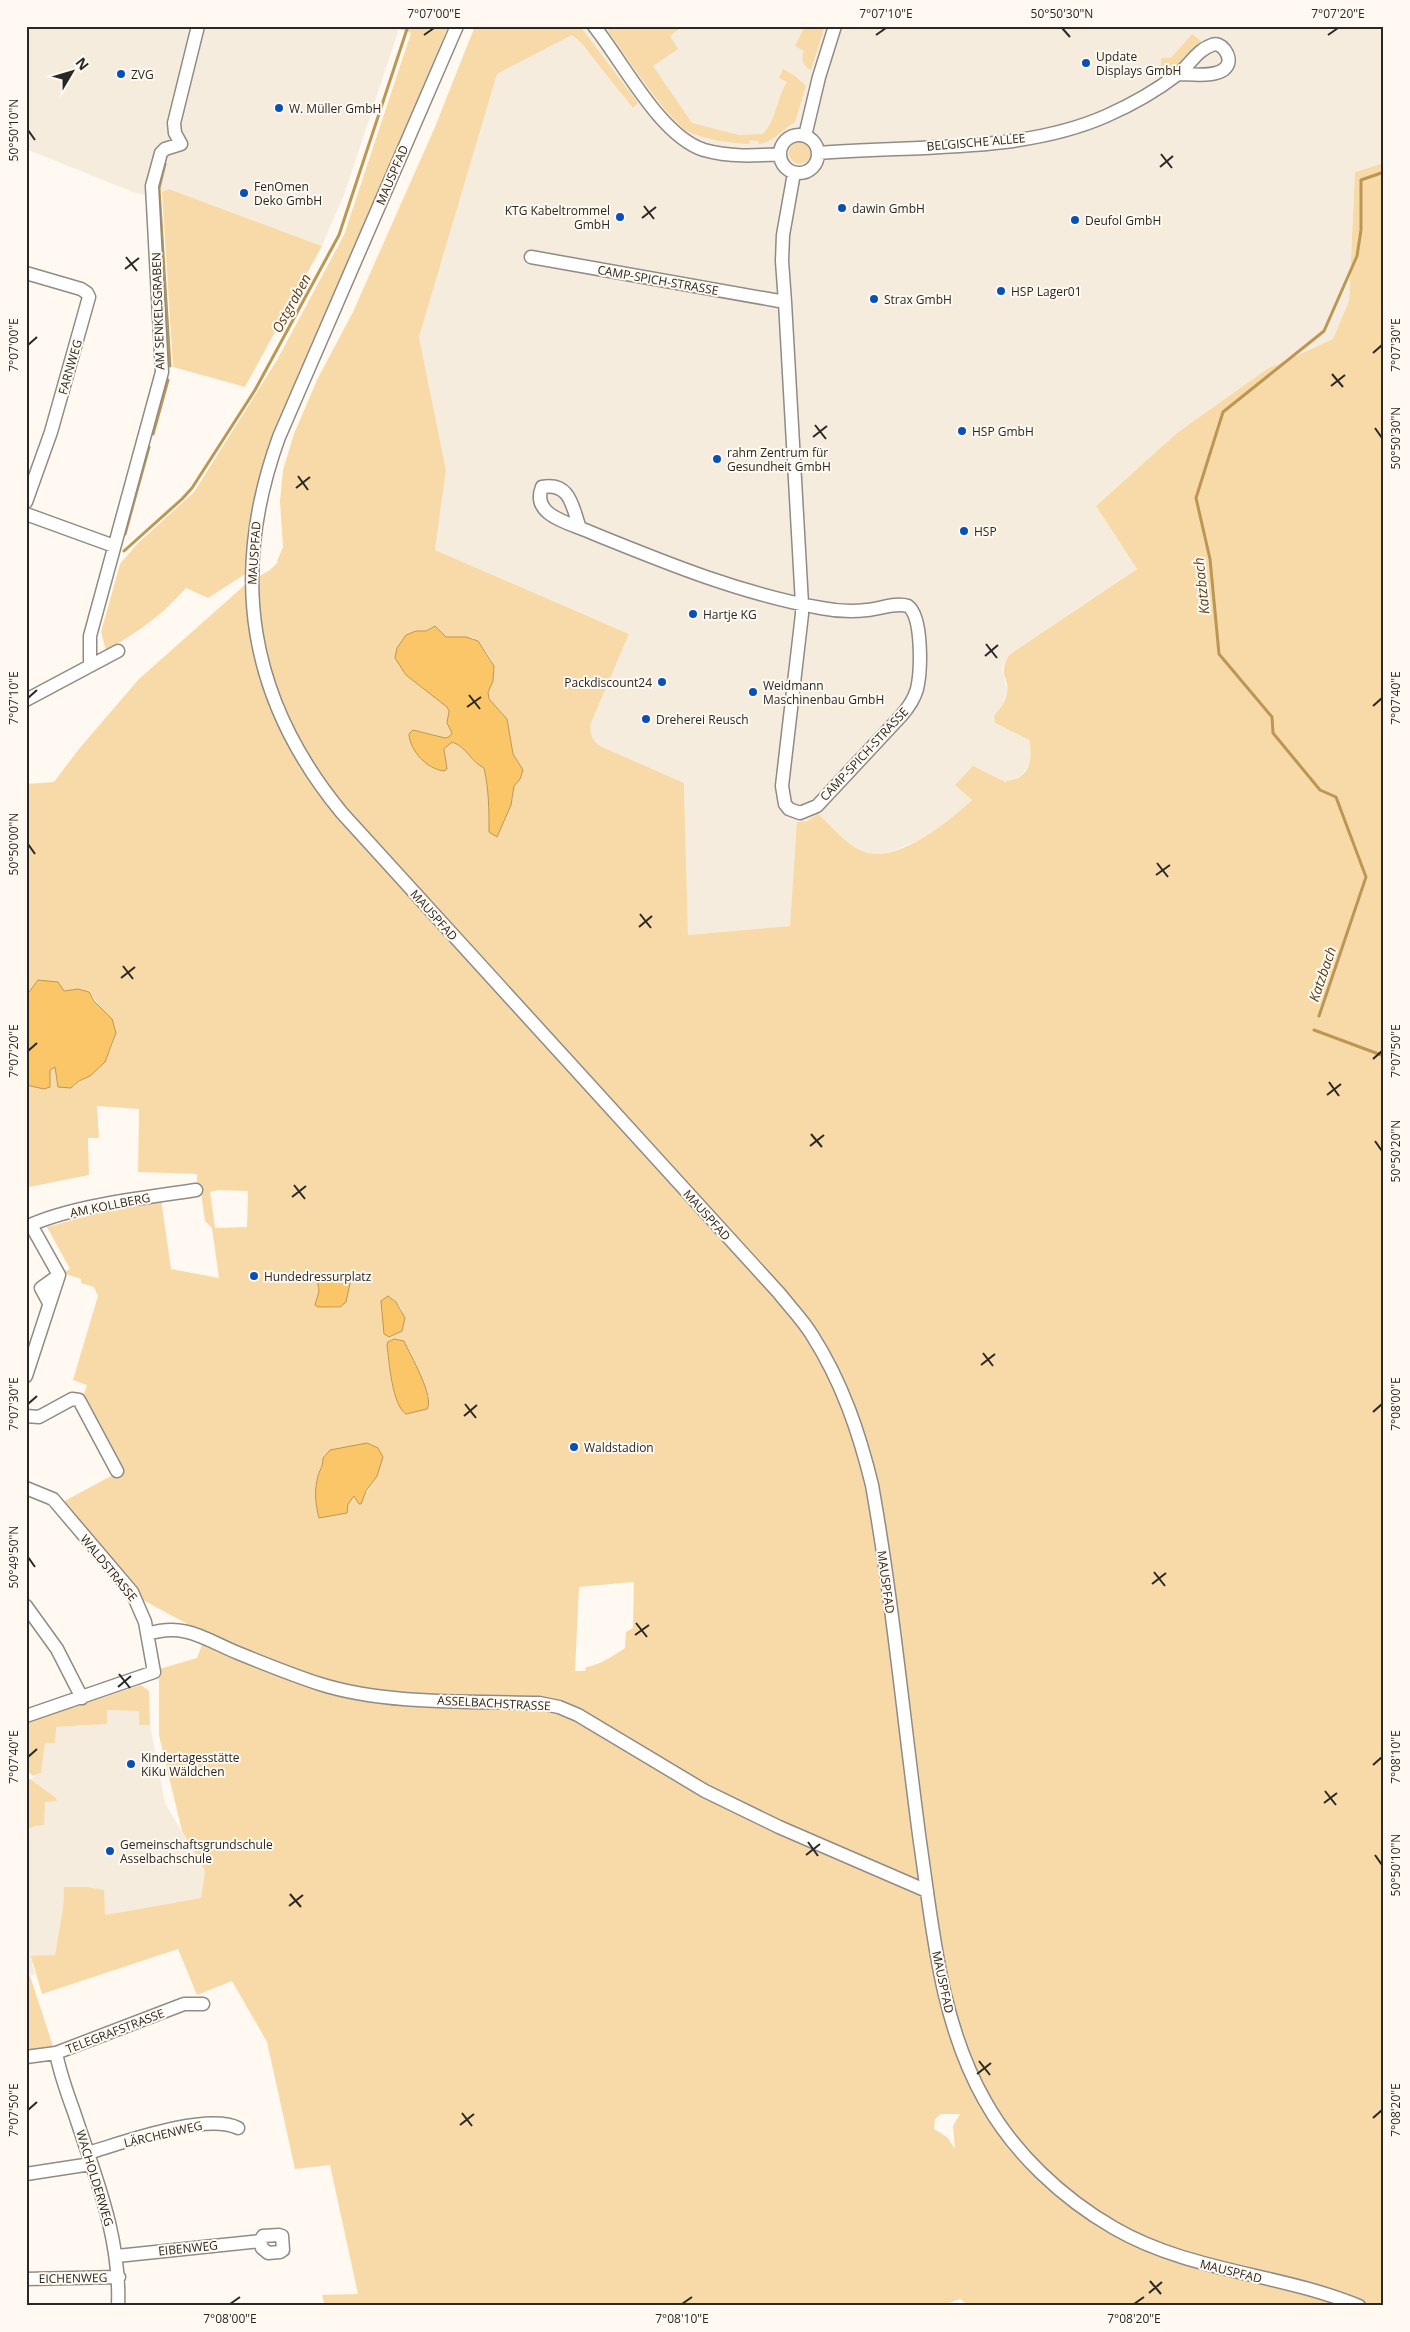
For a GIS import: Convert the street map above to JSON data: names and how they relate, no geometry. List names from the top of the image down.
{
  "streets": {
    "street": [
      "BELGISCHE ALLEE",
      "MAUSPFAD",
      "CAMP-SPICH-STRASSE",
      "AM SENKELSGRABEN",
      "FARNWEG",
      "AM KOLLBERG",
      "WALDSTRASSE",
      "ASSELBACHSTRASSE",
      "TELEGRAFSTRASSE",
      "LÄRCHENWEG",
      "WACHOLDERWEG",
      "EIBENWEG",
      "EICHENWEG"
    ]
  },
  "crossings": [
    ["BELGISCHE ALLEE", "CAMP-SPICH-STRASSE"],
    ["MAUSPFAD", "ASSELBACHSTRASSE"],
    ["WALDSTRASSE", "ASSELBACHSTRASSE"],
    ["TELEGRAFSTRASSE", "WACHOLDERWEG"],
    ["LÄRCHENWEG", "WACHOLDERWEG"],
    ["WACHOLDERWEG", "EIBENWEG"],
    ["WACHOLDERWEG", "EICHENWEG"]
  ],
  "water": ["Ostgraben", "Katzbach"],
  "places": [
    "Update Displays GmbH",
    "ZVG",
    "W. Müller GmbH",
    "FenOmen Deko GmbH",
    "dawin GmbH",
    "KTG Kabeltrommel GmbH",
    "Deufol GmbH",
    "HSP Lager01",
    "Strax GmbH",
    "HSP GmbH",
    "rahm Zentrum für Gesundheit GmbH",
    "HSP",
    "Hartje KG",
    "Packdiscount24",
    "Weidmann Maschinenbau GmbH",
    "Dreherei Reusch",
    "Hundedressurplatz",
    "Waldstadion",
    "Kindertagesstätte KiKu Wäldchen",
    "Gemeinschaftsgrundschule Asselbachschule"
  ],
  "north": "top right",
  "coordinates": [
    "7°07'00\"E",
    "7°07'10\"E",
    "50°50'30\"N",
    "7°07'20\"E",
    "50°50'10\"N",
    "7°07'30\"E",
    "7°07'40\"E",
    "50°50'00\"N",
    "7°07'50\"E",
    "50°50'20\"N",
    "7°08'00\"E",
    "50°49'50\"N",
    "7°08'10\"E",
    "7°08'20\"E"
  ]
}
